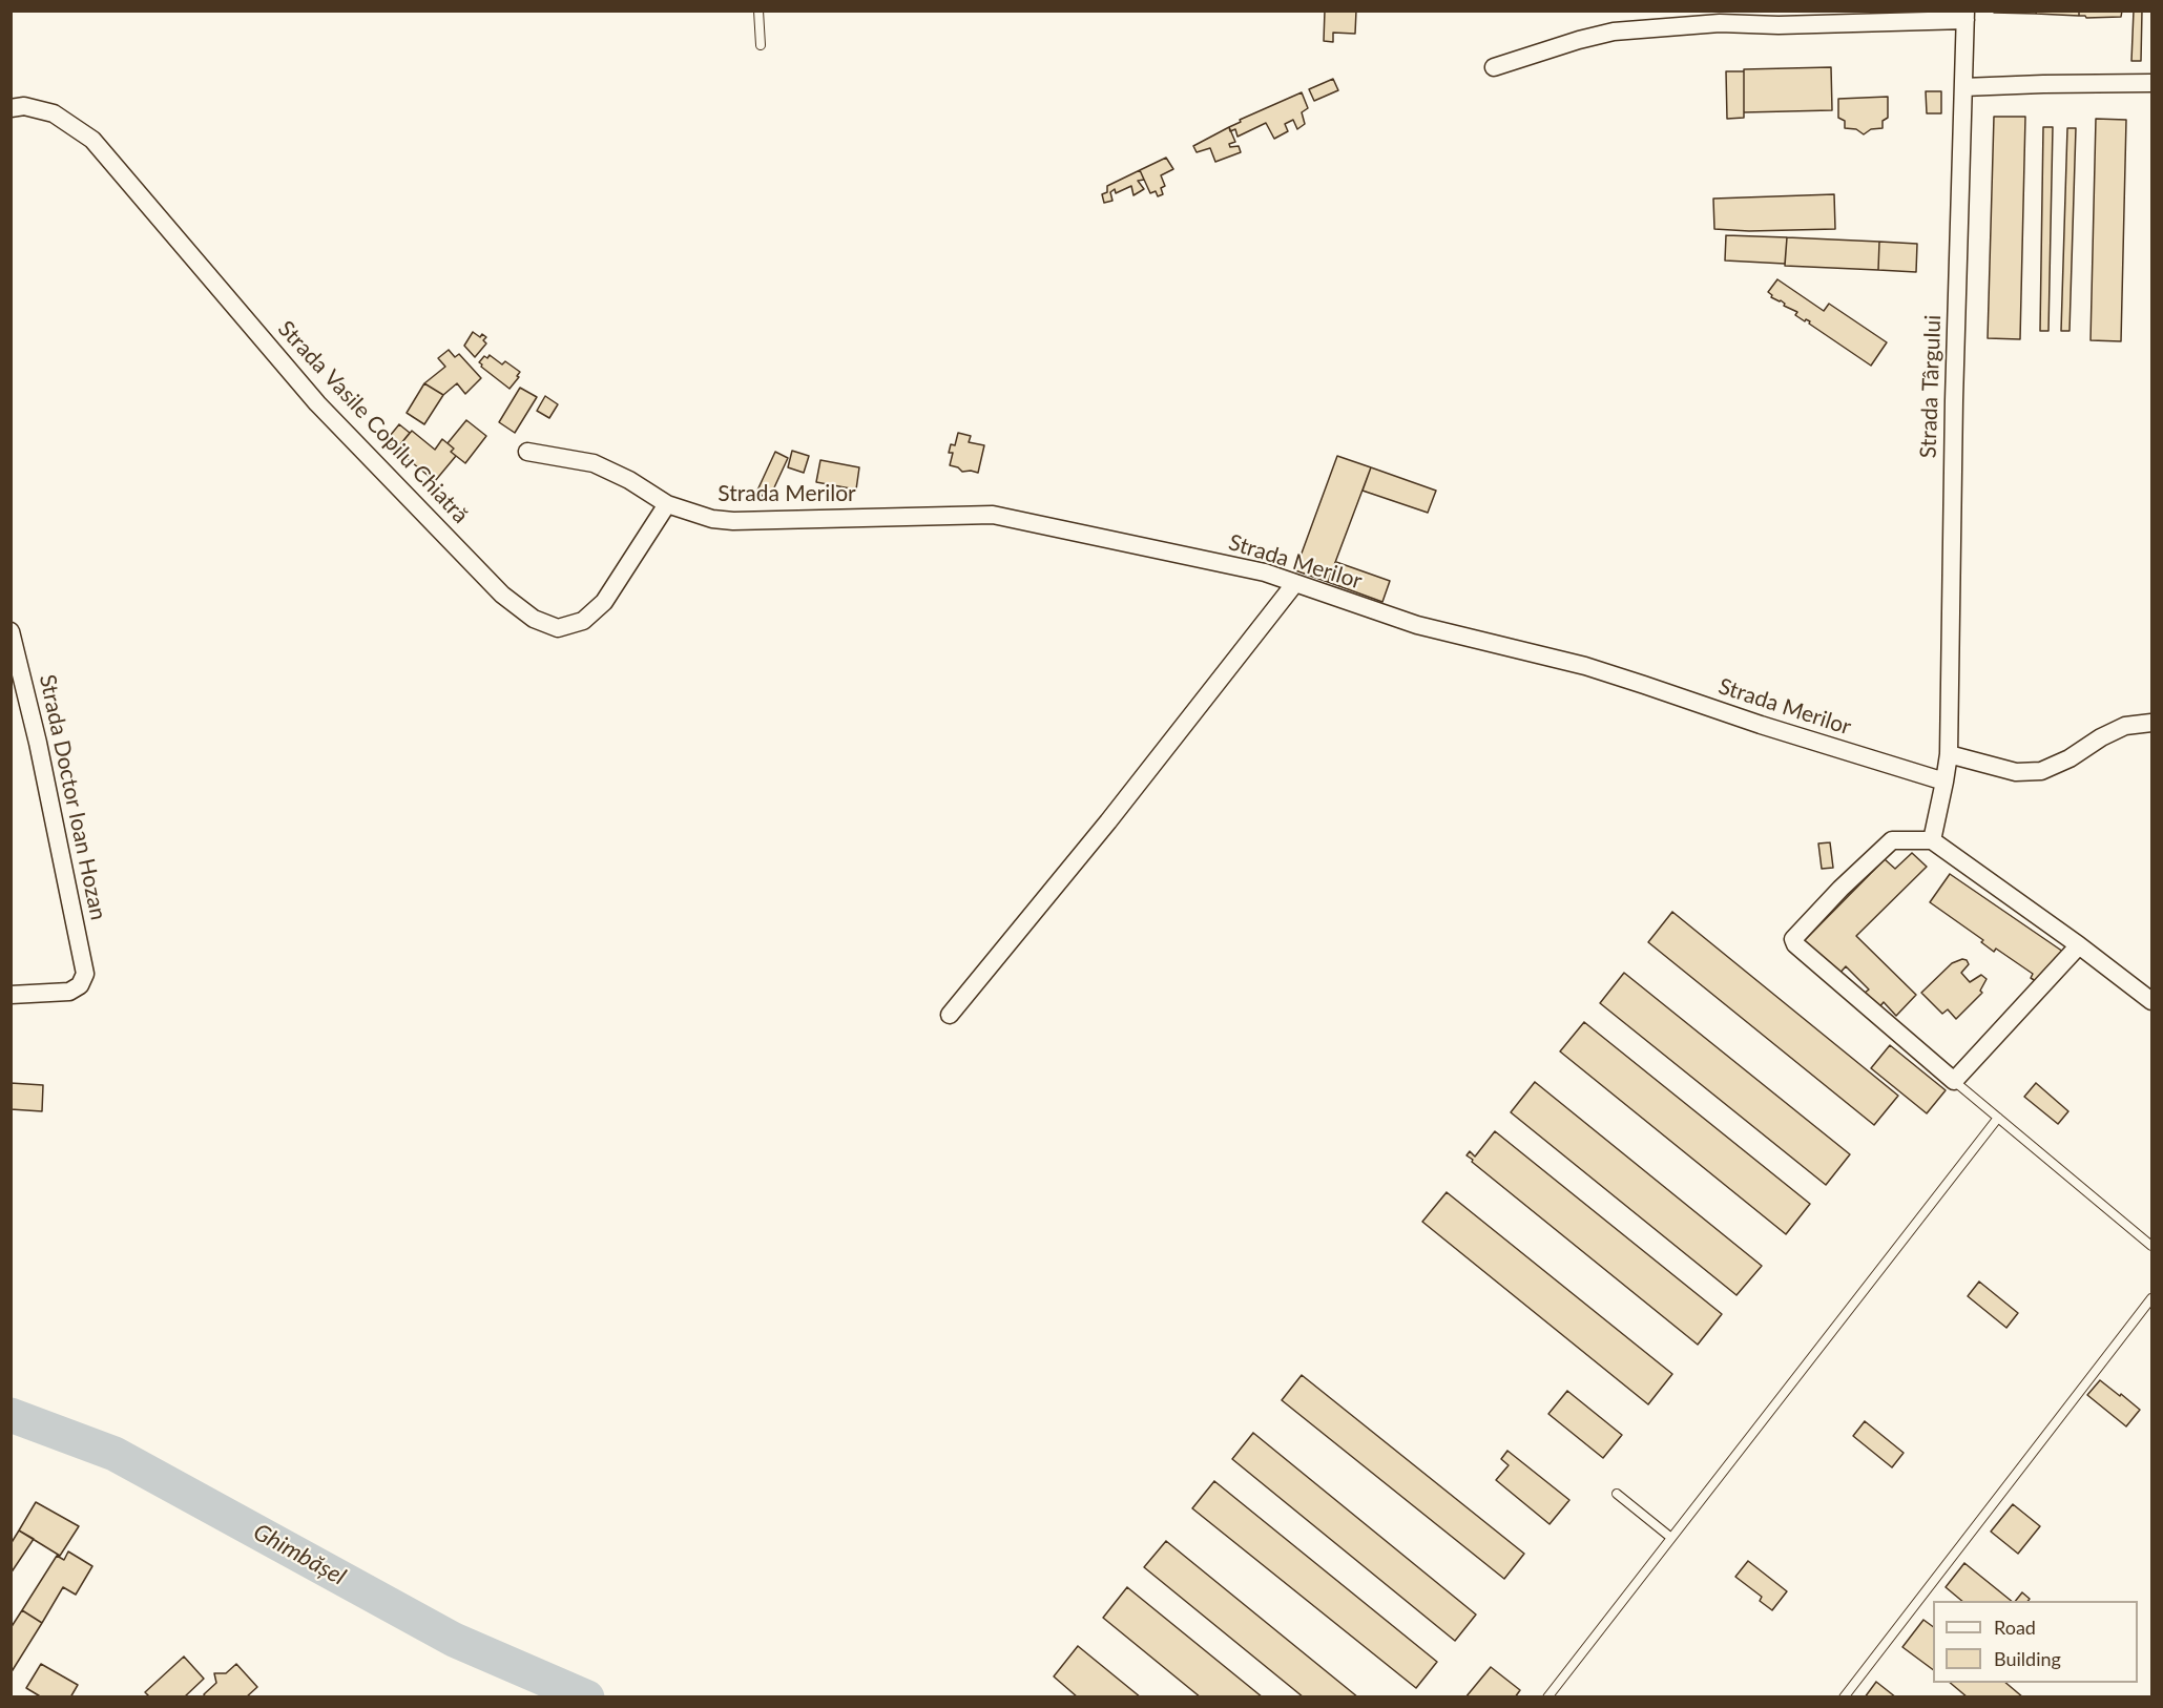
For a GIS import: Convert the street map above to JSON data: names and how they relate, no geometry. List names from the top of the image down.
{
  "streets": {
    "street": [
      "Strada Târgului",
      "Strada Vasile Copilu Chiatră",
      "Strada Merilor",
      "Strada Doctor Ioan Hozan"
    ]
  },
  "crossings": [
    ["Strada Târgului", "Strada Merilor"],
    ["Strada Vasile Copilu Chiatră", "Strada Merilor"]
  ],
  "water": ["Ghimbășel"],
  "legend": ["Road", "Building"]
}
